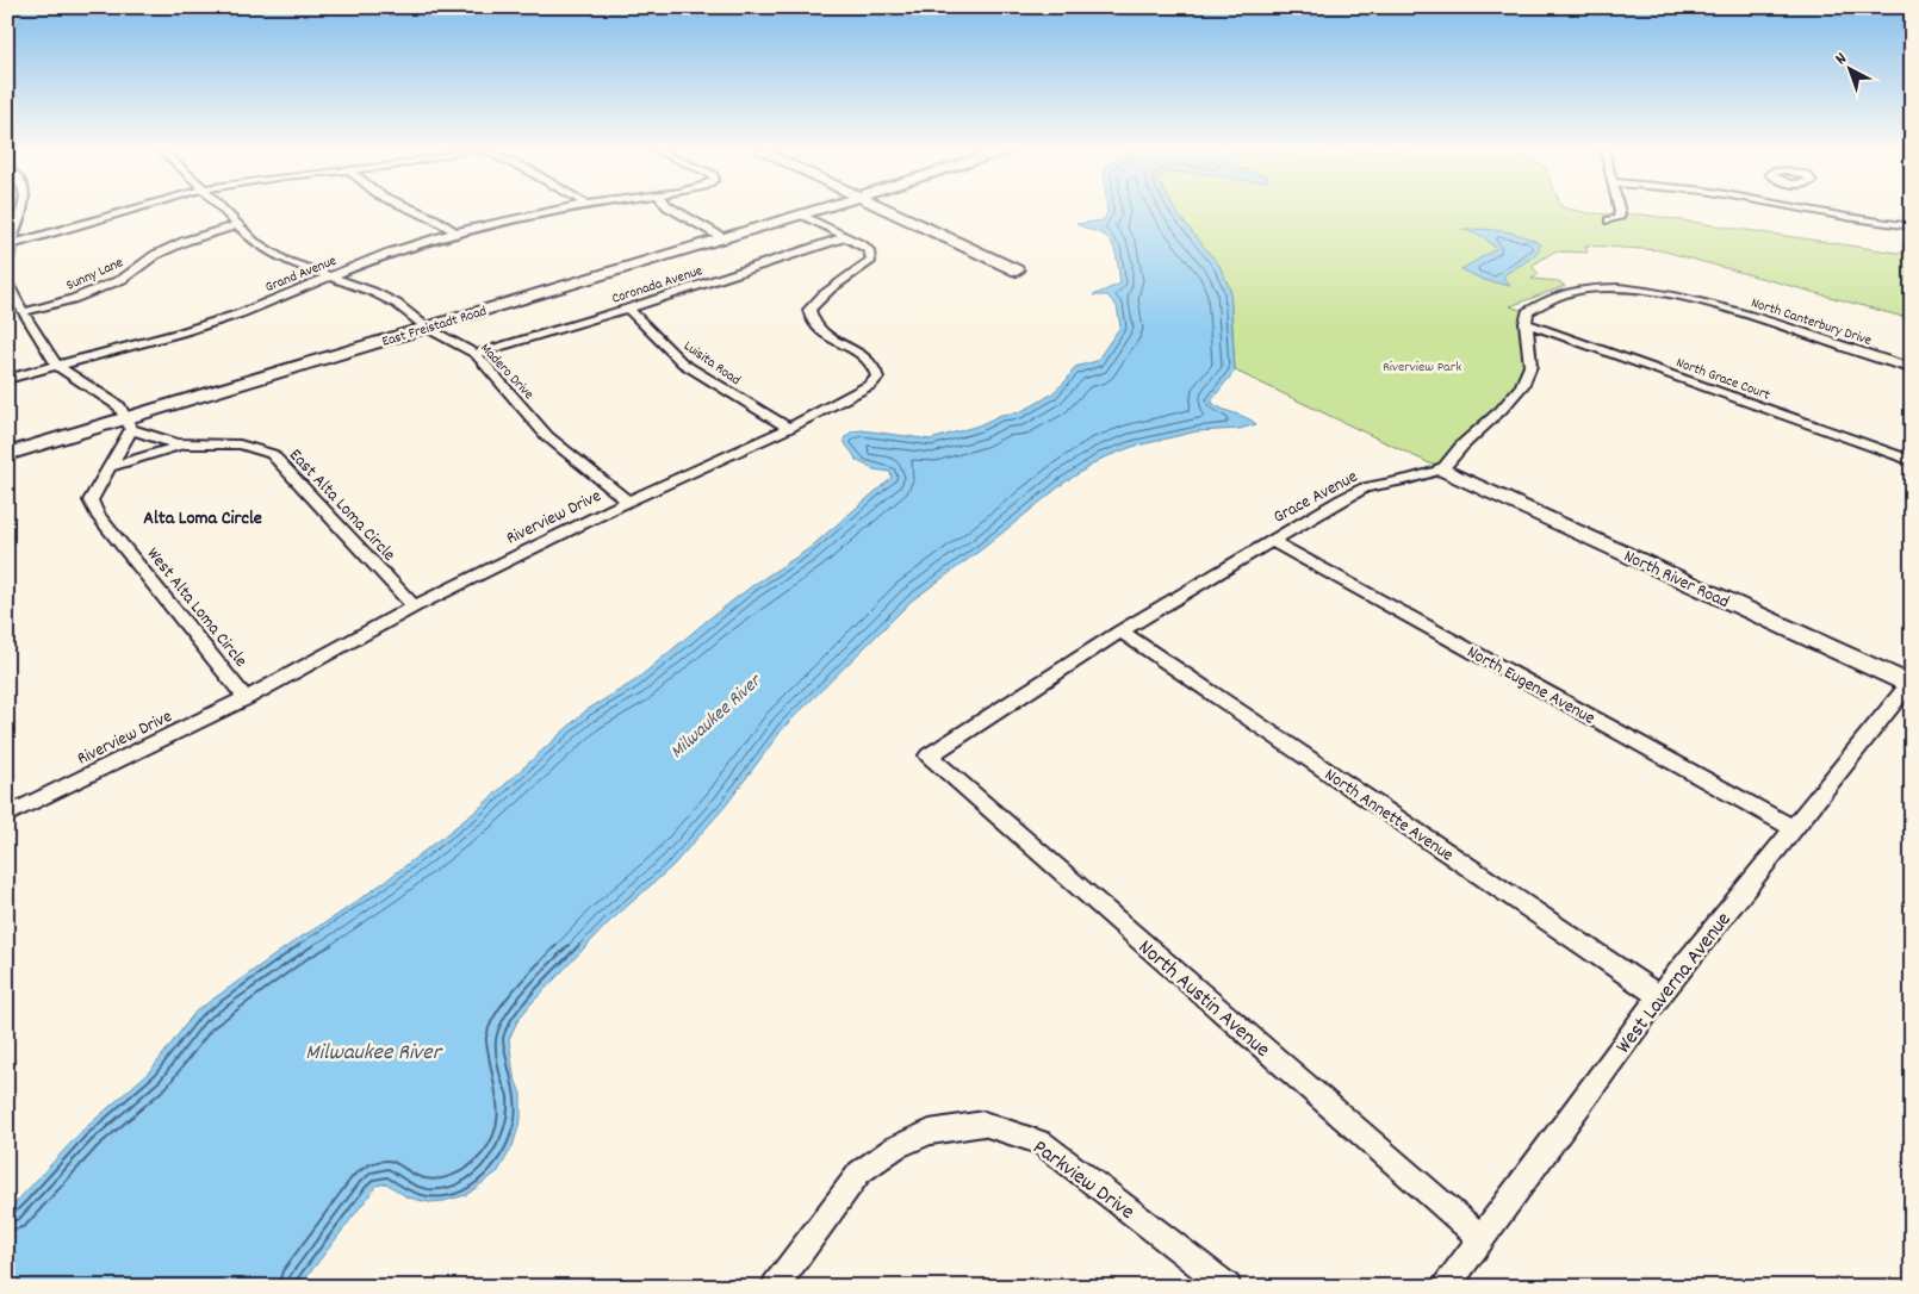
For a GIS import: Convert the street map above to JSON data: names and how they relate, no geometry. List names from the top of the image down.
{
  "streets": {
    "street": [
      "Sunny Lane",
      "Grand Avenue",
      "Coronada Avenue",
      "North Canterbury Drive",
      "East Freistadt Road",
      "Luisita Road",
      "Madero Drive",
      "North Grace Court",
      "Grace Avenue",
      "East Alta Loma Circle",
      "Riverview Drive",
      "North River Road",
      "West Alta Loma Circle",
      "North Eugene Avenue",
      "North Annette Avenue",
      "West Laverna Avenue",
      "North Austin Avenue",
      "Parkview Drive"
    ]
  },
  "crossings": [
    ["Sunny Lane", "Madero Drive"],
    ["Grand Avenue", "Madero Drive"],
    ["Coronada Avenue", "Luisita Road"],
    ["Coronada Avenue", "Madero Drive"],
    ["Coronada Avenue", "Riverview Drive"],
    ["North Canterbury Drive", "North Grace Court"],
    ["East Freistadt Road", "Madero Drive"],
    ["East Freistadt Road", "East Alta Loma Circle"],
    ["East Freistadt Road", "Riverview Drive"],
    ["East Freistadt Road", "West Alta Loma Circle"],
    ["Luisita Road", "Riverview Drive"],
    ["Madero Drive", "Riverview Drive"],
    ["Grace Avenue", "North River Road"],
    ["Grace Avenue", "North Eugene Avenue"],
    ["Grace Avenue", "North Annette Avenue"],
    ["Grace Avenue", "North Austin Avenue"],
    ["East Alta Loma Circle", "Riverview Drive"],
    ["East Alta Loma Circle", "West Alta Loma Circle"],
    ["Riverview Drive", "West Alta Loma Circle"],
    ["North River Road", "West Laverna Avenue"],
    ["North Eugene Avenue", "West Laverna Avenue"],
    ["North Annette Avenue", "West Laverna Avenue"],
    ["West Laverna Avenue", "North Austin Avenue"]
  ],
  "districts": ["Alta Loma Circle"],
  "water": ["Milwaukee River"],
  "parks": ["Riverview Park"],
  "north": "top left"
}
